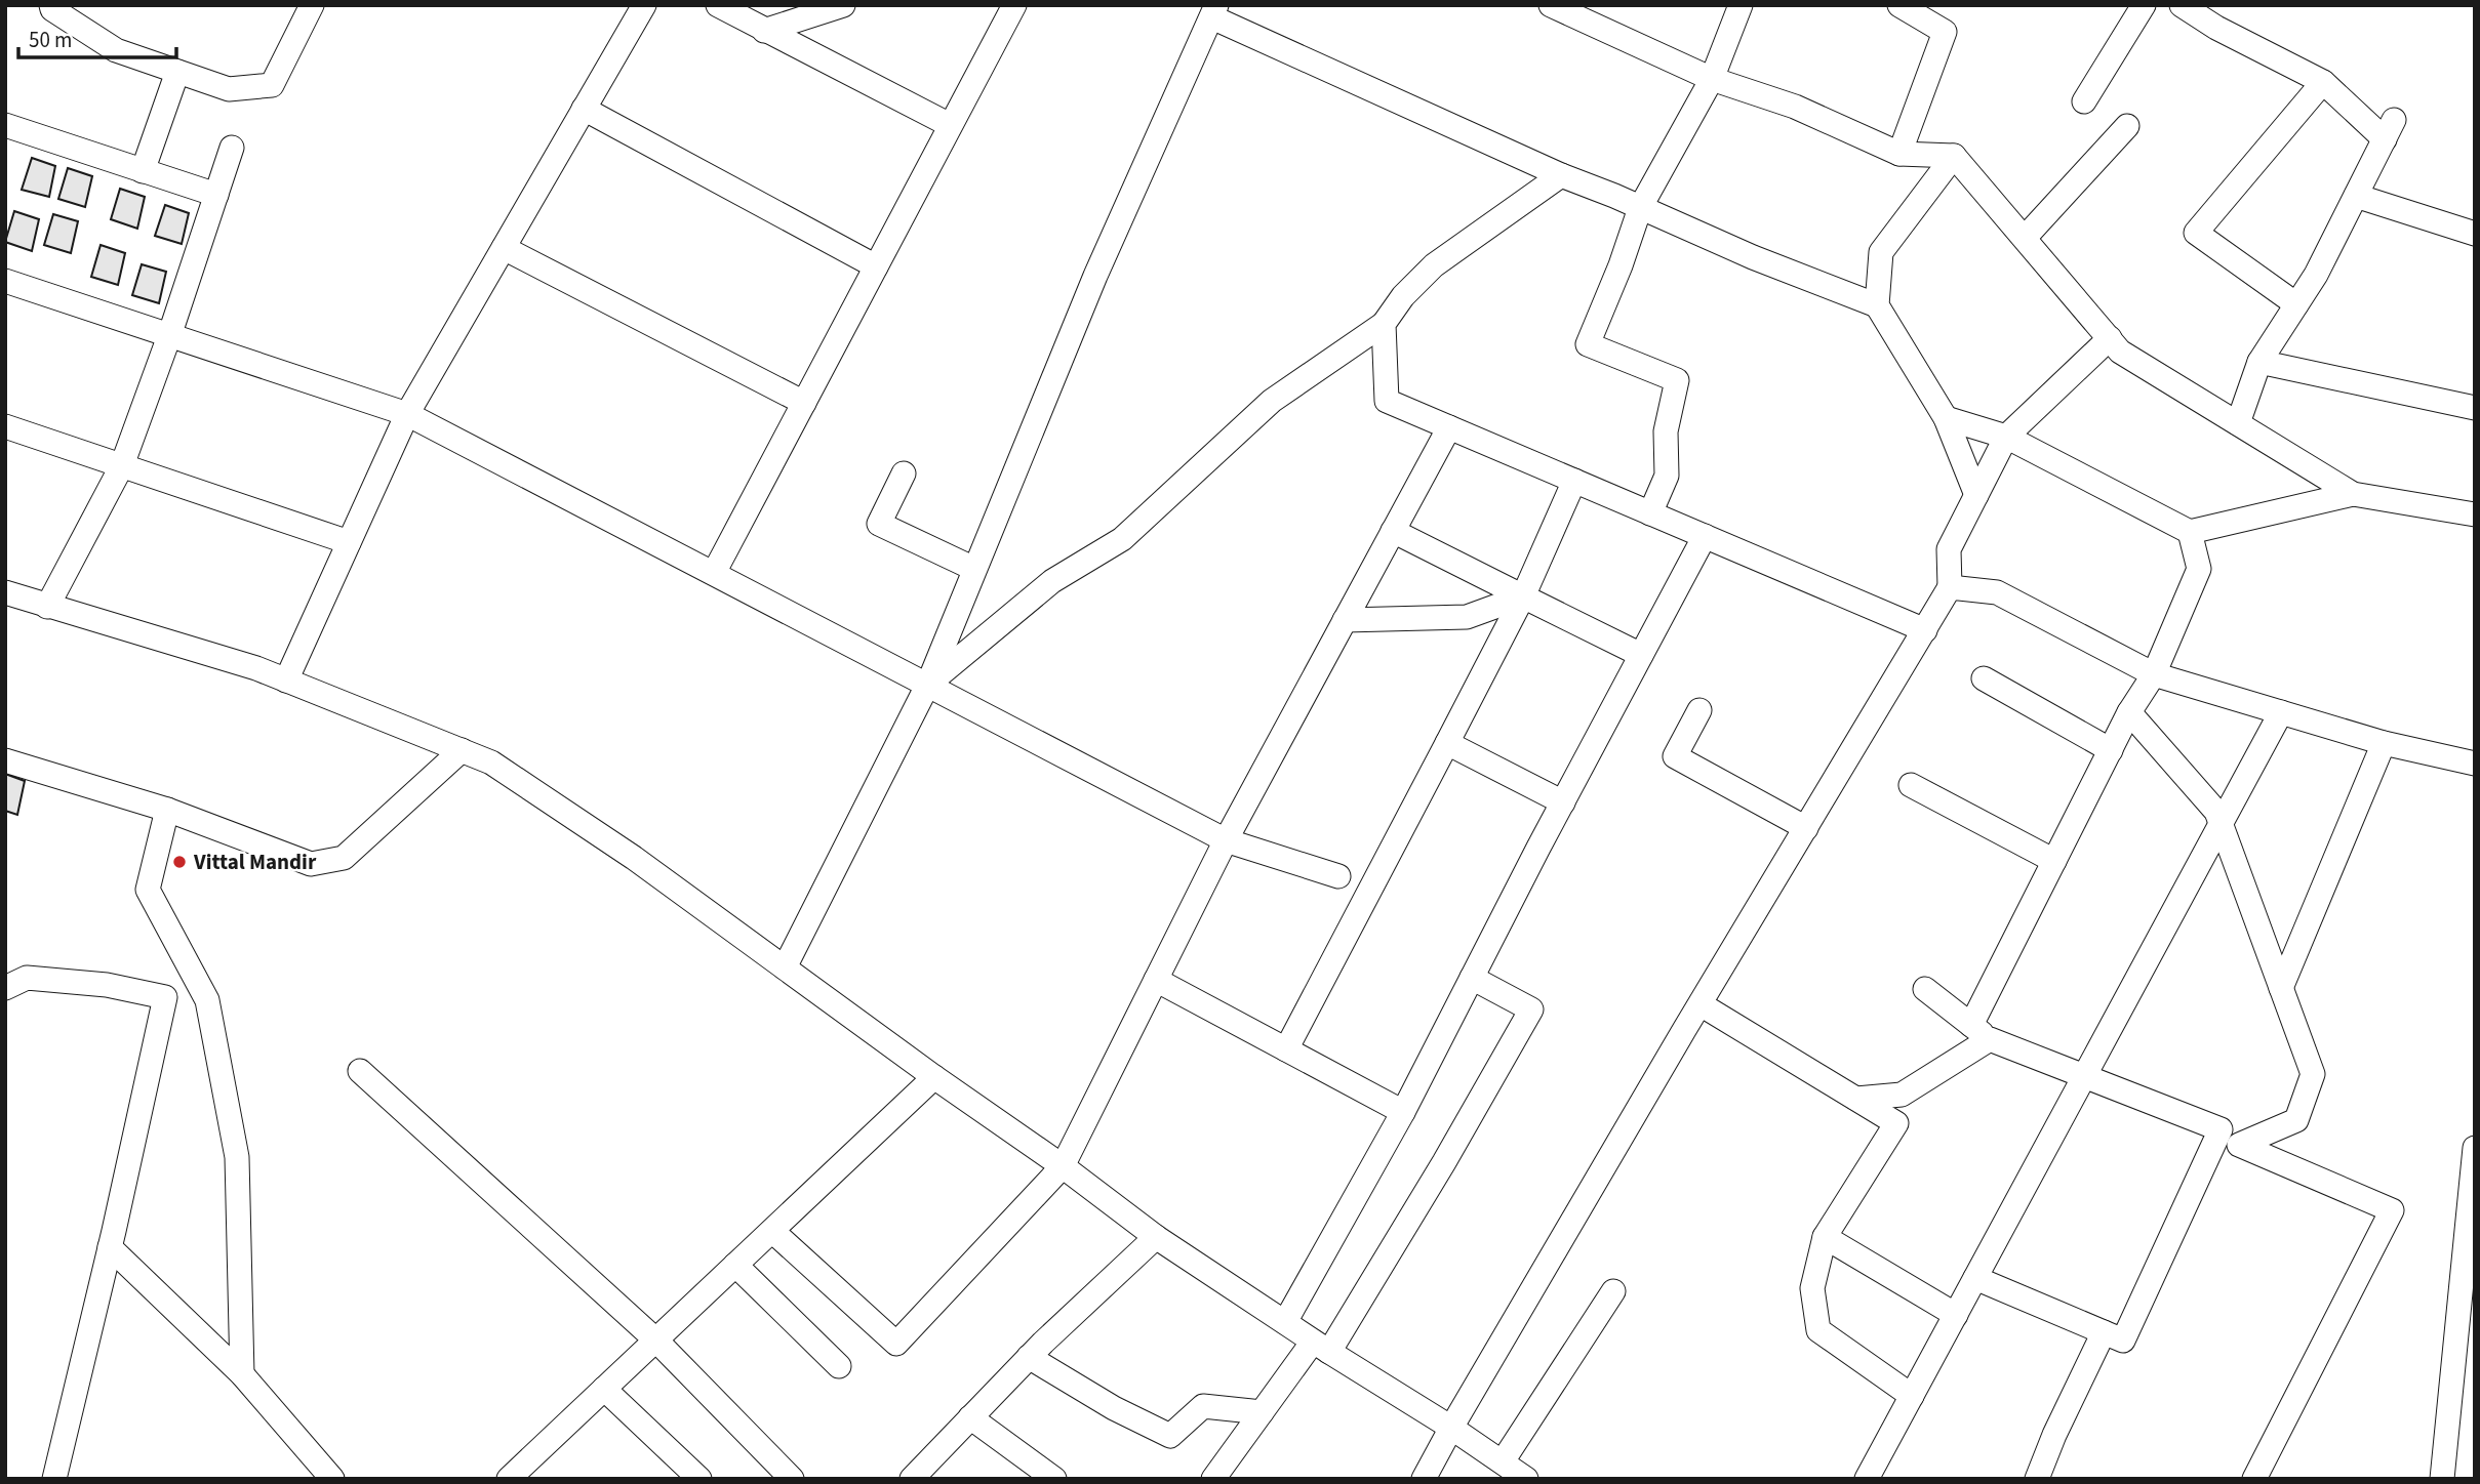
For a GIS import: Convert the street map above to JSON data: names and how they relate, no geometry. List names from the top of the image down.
{
  "places": ["Vittal Mandir"],
  "scale_bar": "50 m"
}
